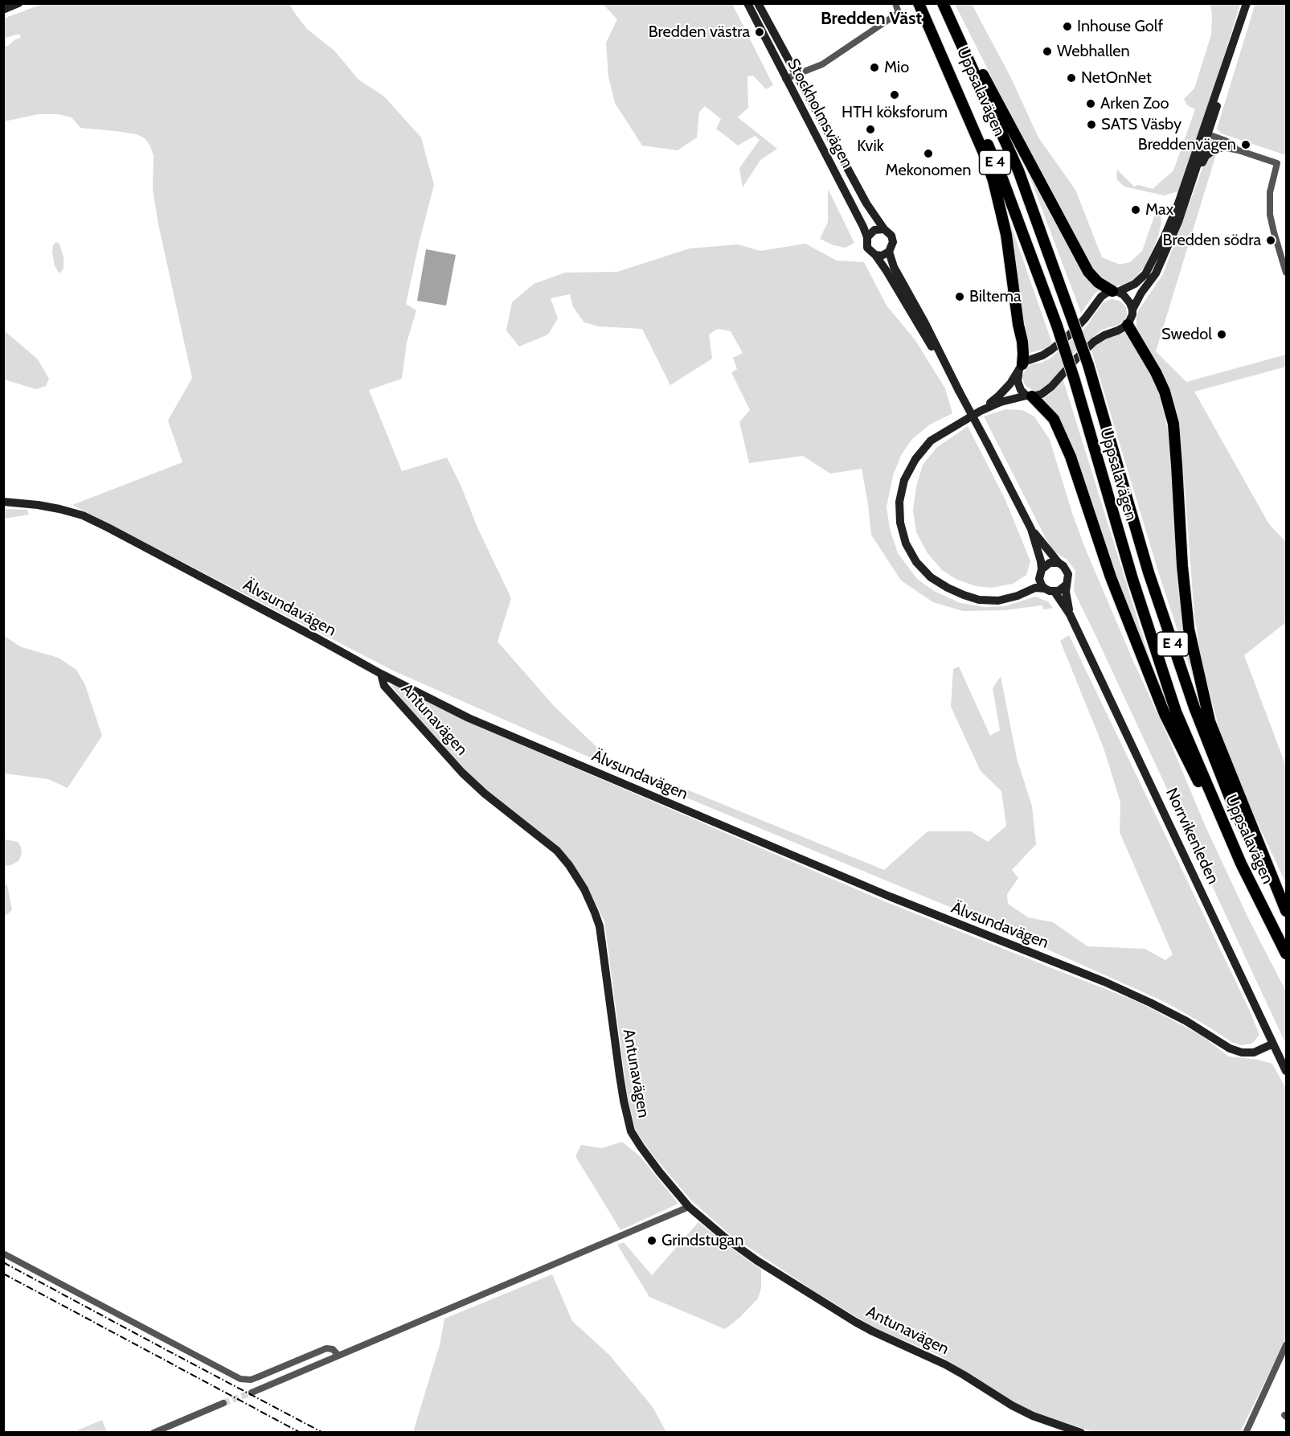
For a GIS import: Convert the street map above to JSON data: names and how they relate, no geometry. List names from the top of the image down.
{
  "streets": {
    "highway": ["Uppsalavägen", "E 4"],
    "street": [
      "Stockholmsvägen",
      "Älvsundavägen",
      "Antunavägen",
      "Norrvikenleden"
    ]
  },
  "crossings": [
    ["Stockholmsvägen", "Norrvikenleden"],
    ["Älvsundavägen", "Antunavägen"],
    ["Älvsundavägen", "Norrvikenleden"]
  ],
  "districts": ["Bredden Väst"],
  "places": [
    "Inhouse Golf",
    "Bredden västra",
    "Webhallen",
    "Mio",
    "NetOnNet",
    "HTH köksforum",
    "Arken Zoo",
    "SATS Väsby",
    "Kvik",
    "Breddenvägen",
    "Mekonomen",
    "Max",
    "Bredden södra",
    "Biltema",
    "Swedol",
    "Grindstugan"
  ]
}
